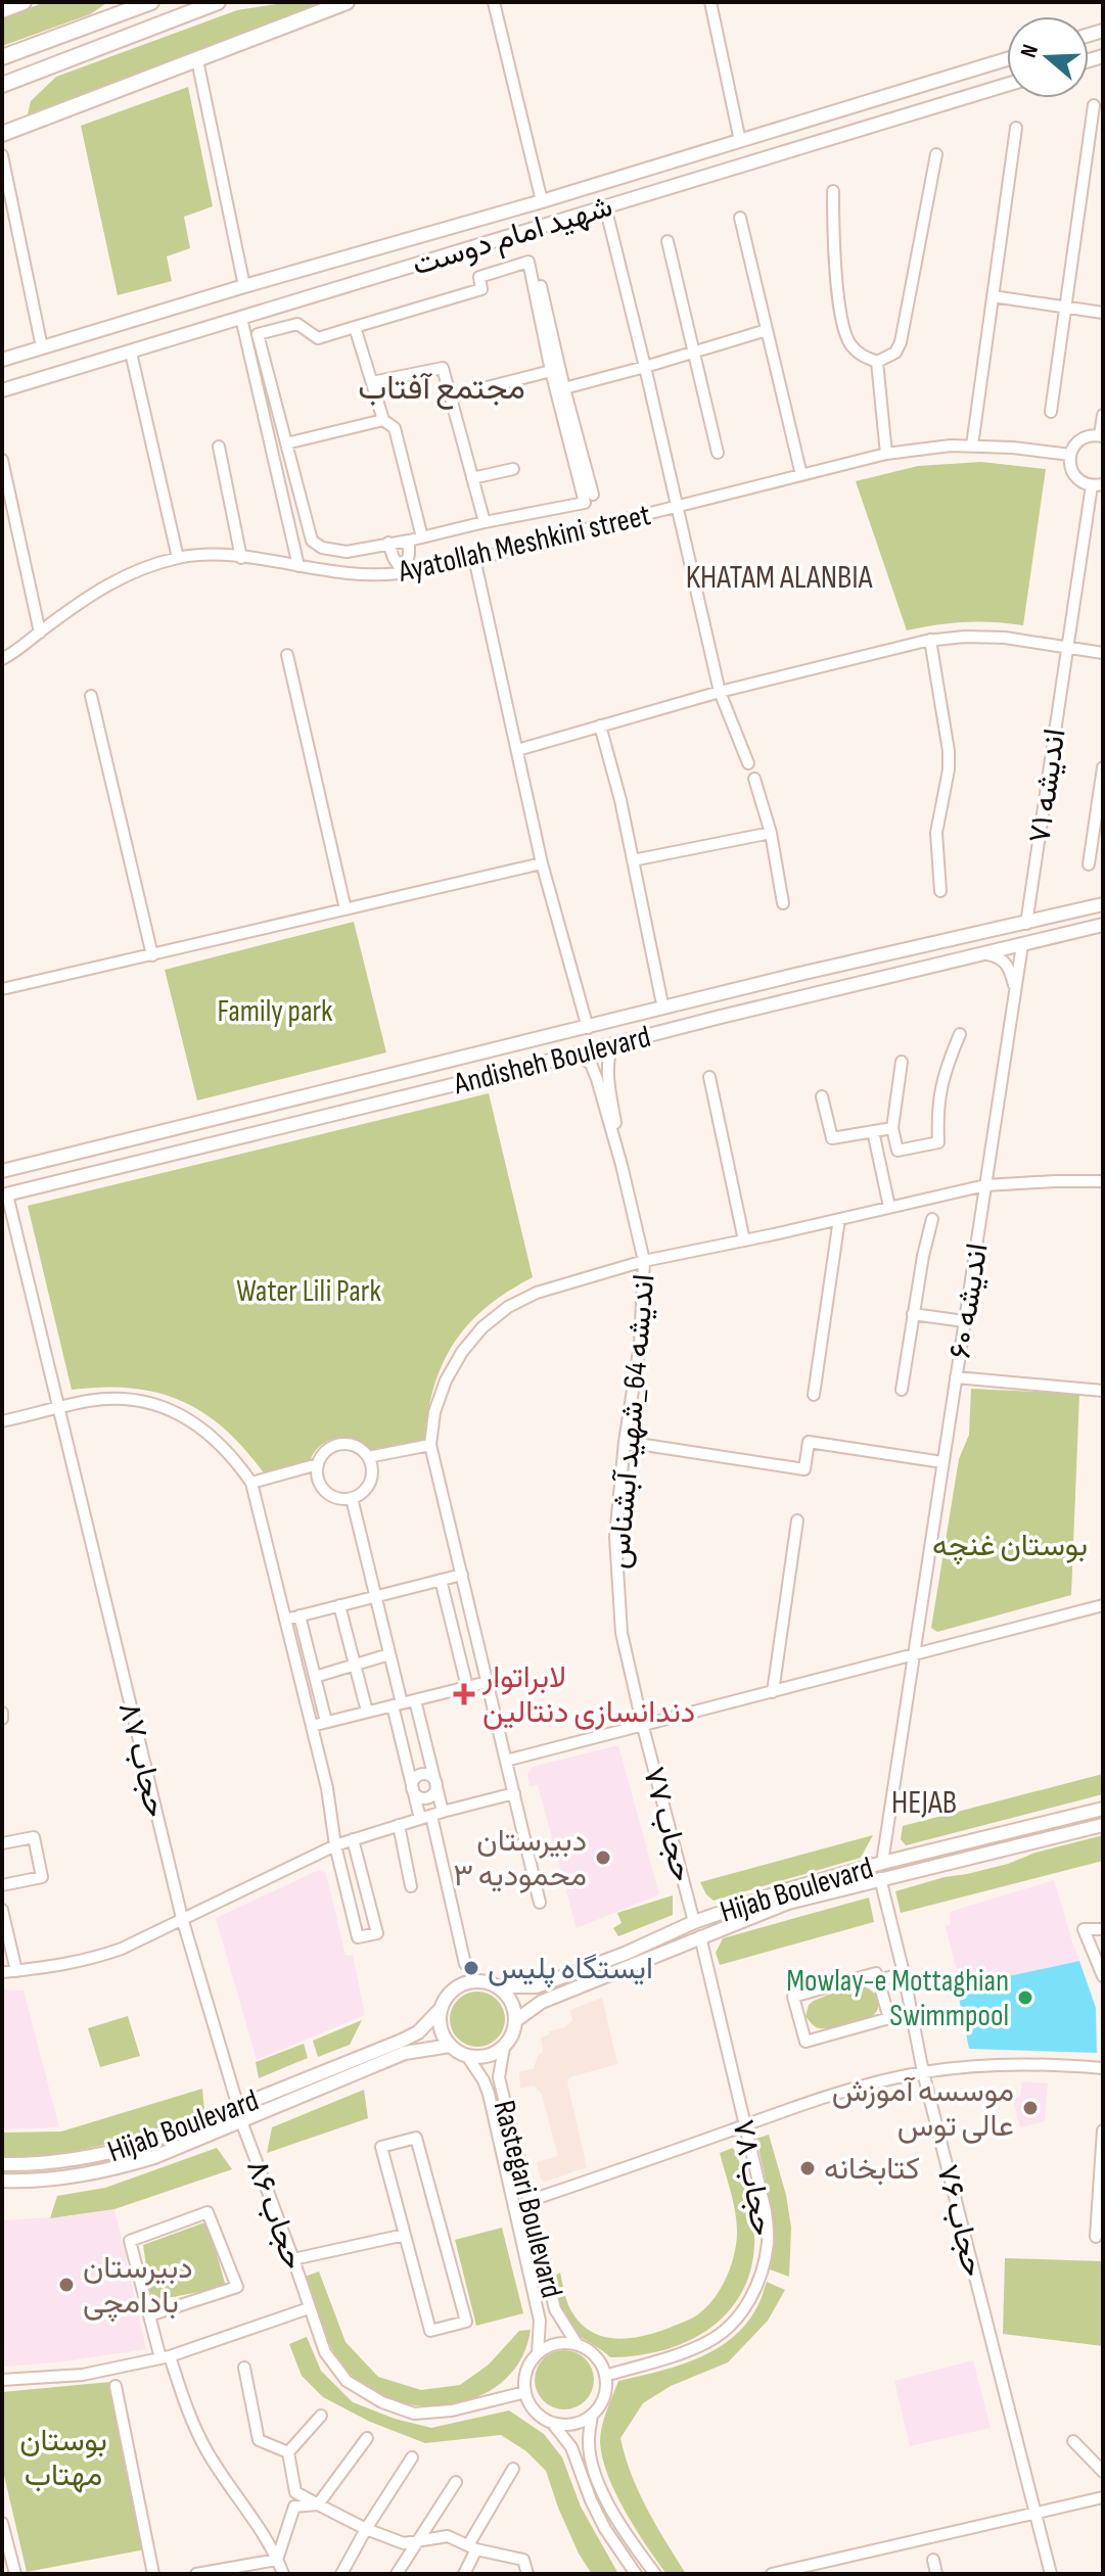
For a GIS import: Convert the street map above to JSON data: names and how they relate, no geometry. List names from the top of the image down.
{
  "streets": {
    "main road": ["شهید امام دوست", "Andisheh Boulevard", "Hijab Boulevard"],
    "street": [
      "Ayatollah Meshkini street",
      "اندیشه ۷۱",
      "اندیشه ۶۰",
      "اندیشه 64_شهید آبشناس",
      "حجاب ۸۷",
      "حجاب ۷۷",
      "حجاب ۷۸",
      "Rastegari Boulevard",
      "حجاب ۸۶",
      "حجاب ۷۶"
    ]
  },
  "crossings": [
    ["اندیشه ۷۱", "Andisheh Boulevard"],
    ["Andisheh Boulevard", "اندیشه ۶۰"],
    ["Andisheh Boulevard", "حجاب ۸۷"],
    ["اندیشه ۶۰", "Hijab Boulevard"],
    ["اندیشه 64_شهید آبشناس", "حجاب ۷۷"],
    ["حجاب ۸۷", "Hijab Boulevard"],
    ["حجاب ۷۷", "Hijab Boulevard"],
    ["Hijab Boulevard", "حجاب ۷۸"],
    ["Hijab Boulevard", "Rastegari Boulevard"],
    ["Hijab Boulevard", "حجاب ۸۶"],
    ["Hijab Boulevard", "حجاب ۷۶"],
    ["حجاب ۷۸", "Rastegari Boulevard"],
    ["حجاب ۷۸", "حجاب ۸۶"],
    ["Rastegari Boulevard", "حجاب ۸۶"]
  ],
  "districts": ["مجتمع آفتاب", "KHATAM ALANBIA", "HEJAB"],
  "parks": [
    "Family park",
    "Water Lili Park",
    "بوستان غنچه",
    "بوستان مهتاب"
  ],
  "places": {
    "health": ["لابراتوار دندانسازی دنتالین"],
    "other": [
      "دبیرستان محمودیه ۳",
      "ایستگاه پلیس",
      "Mowlay-e Mottaghian Swimmpool",
      "موسسه آموزش عالی توس",
      "کتابخانه",
      "دبیرستان بادامچی"
    ]
  },
  "north": "left"
}
